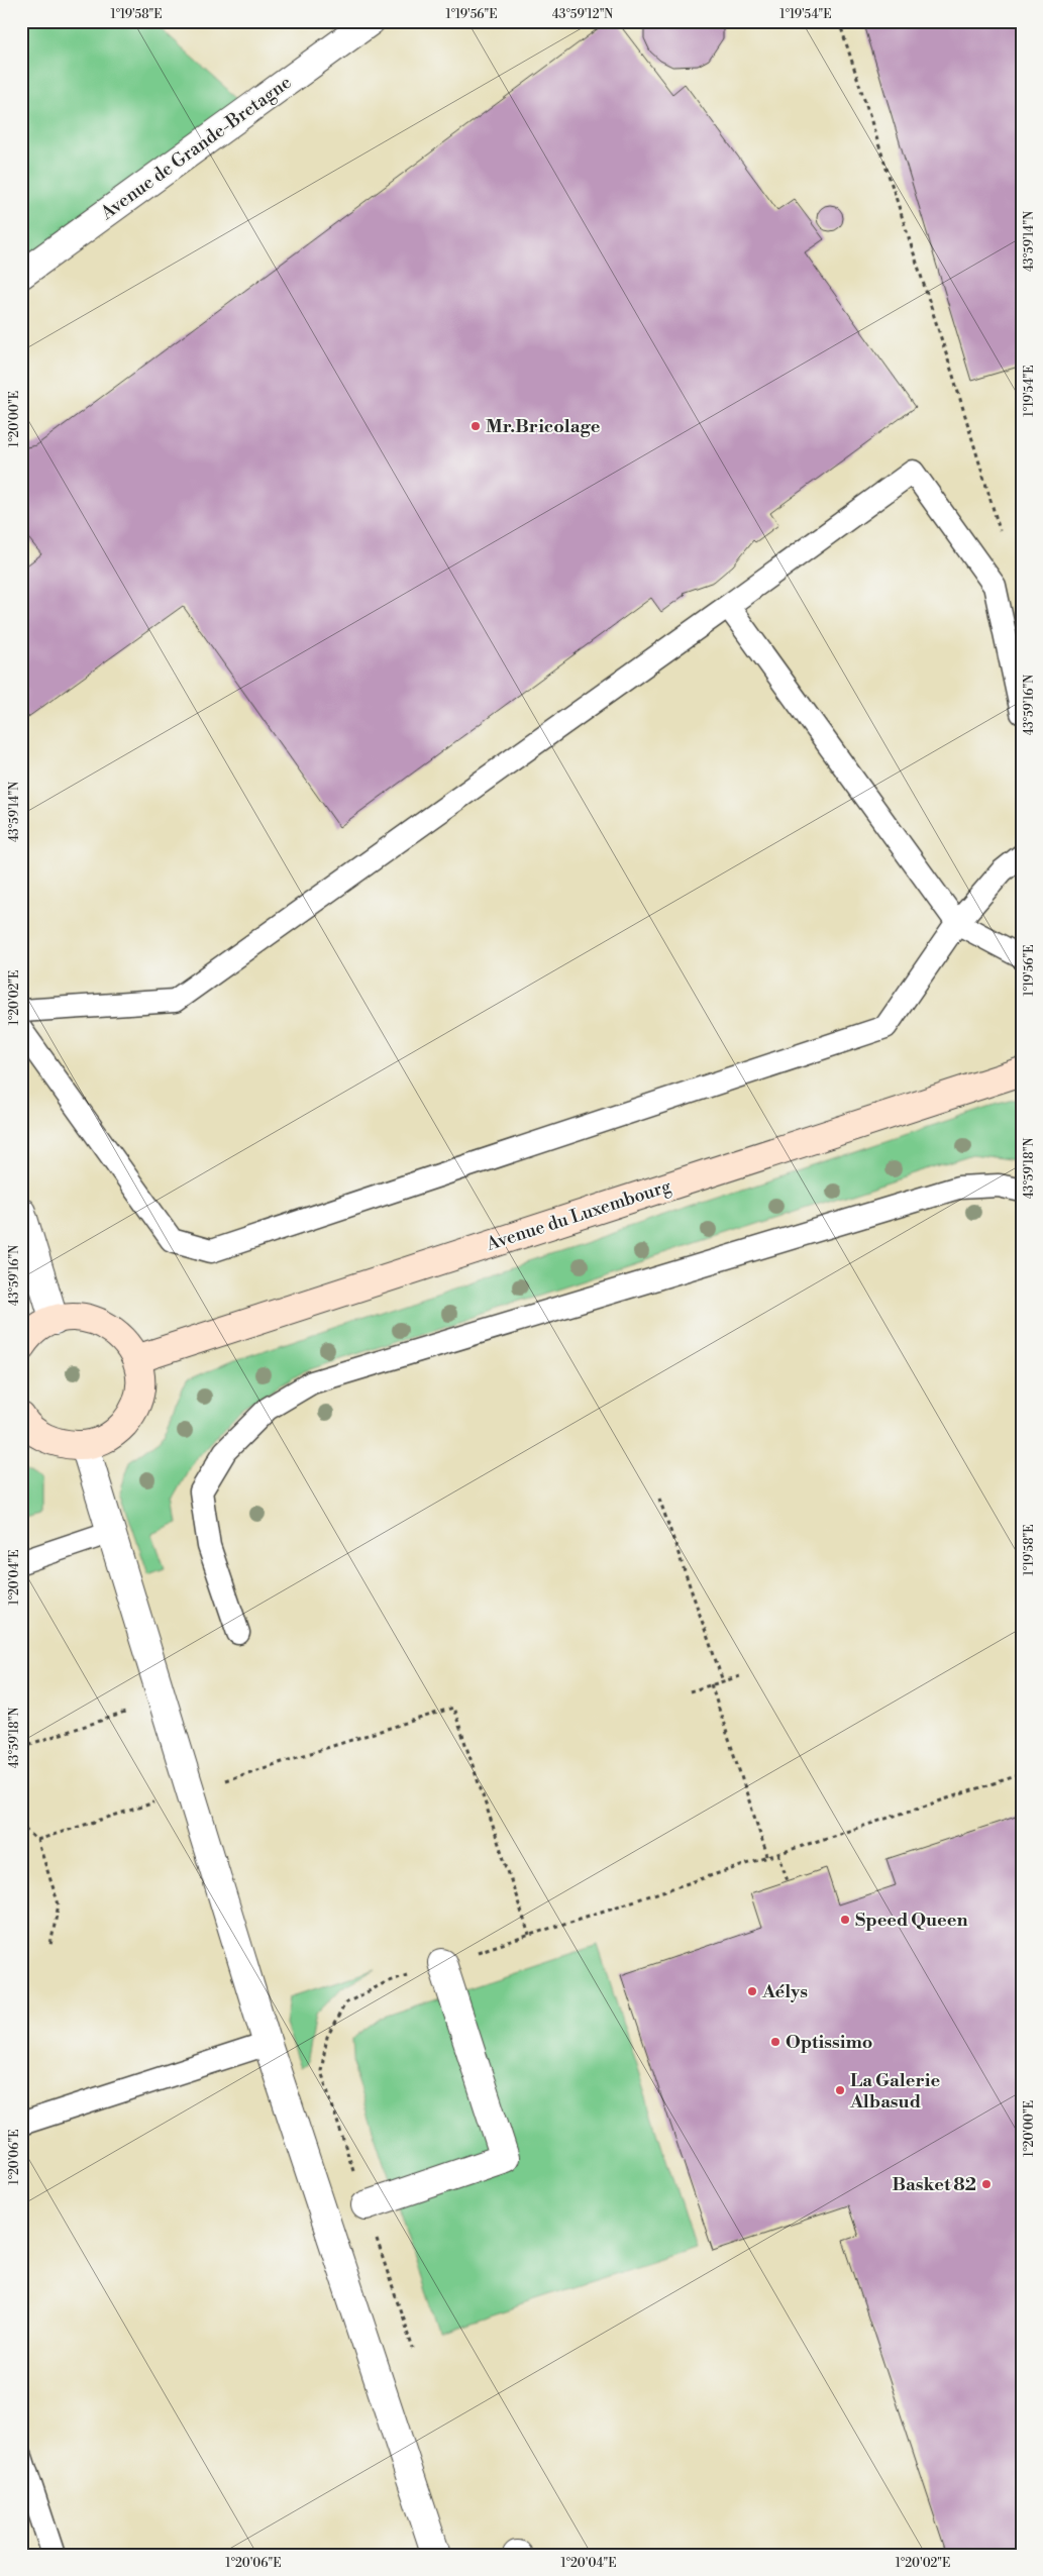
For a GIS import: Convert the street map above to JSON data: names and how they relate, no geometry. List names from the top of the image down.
{
  "streets": {
    "street": ["Avenue de Grande-Bretagne", "Avenue du Luxembourg"]
  },
  "places": [
    "Mr.Bricolage",
    "Speed Queen",
    "Aélys",
    "Optissimo",
    "La Galerie Albasud",
    "Basket 82"
  ],
  "coordinates": [
    "1°19'58\"E",
    "1°19'56\"E",
    "43°59'12\"N",
    "1°19'54\"E",
    "43°59'14\"N",
    "1°20'00\"E",
    "43°59'16\"N",
    "1°20'02\"E",
    "43°59'18\"N",
    "1°20'04\"E",
    "1°20'06\"E"
  ]
}
